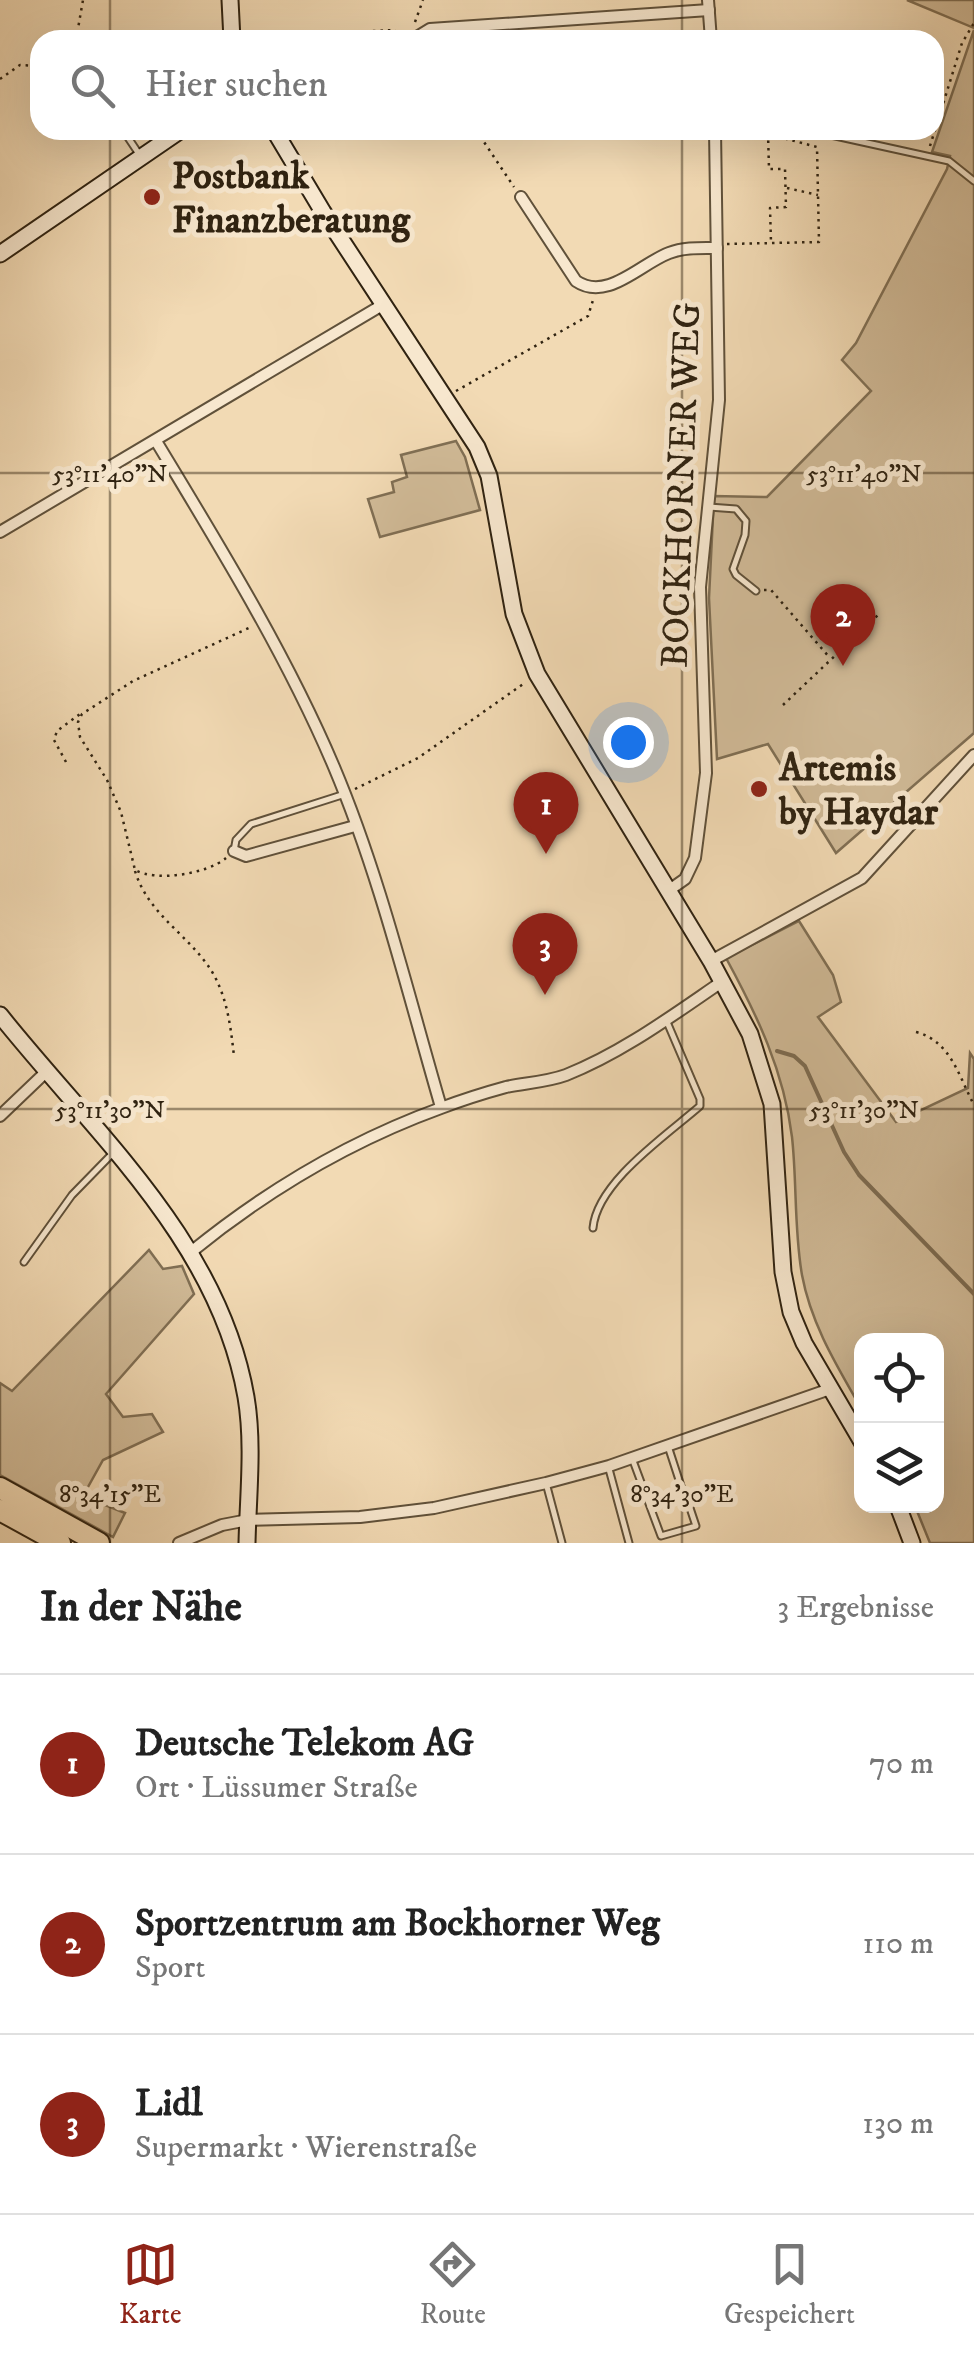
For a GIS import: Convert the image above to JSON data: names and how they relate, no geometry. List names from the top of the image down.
{
  "streets": {
    "street": ["BOCKHORNER WEG"]
  },
  "places": ["Postbank Finanzberatung", "Artemis by Haydar"],
  "page": {
    "search": "Hier suchen",
    "pins": ["2", "1", "3"],
    "heading": ["In der Nähe", "3 Ergebnisse"],
    "list": [
      {
        "mark": "1",
        "name": "Deutsche Telekom AG",
        "note": "Ort · Lüssumer Straße",
        "value": "70 m"
      },
      {
        "mark": "2",
        "name": "Sportzentrum am Bockhorner Weg",
        "note": "Sport",
        "value": "110 m"
      },
      {
        "mark": "3",
        "name": "Lidl",
        "note": "Supermarkt · Wierenstraße",
        "value": "130 m"
      }
    ],
    "nav": ["Karte", "Route", "Gespeichert"]
  },
  "coordinates": [
    "53°11'40\"N",
    "53°11'30\"N",
    "8°34'15\"E",
    "8°34'30\"E"
  ]
}
